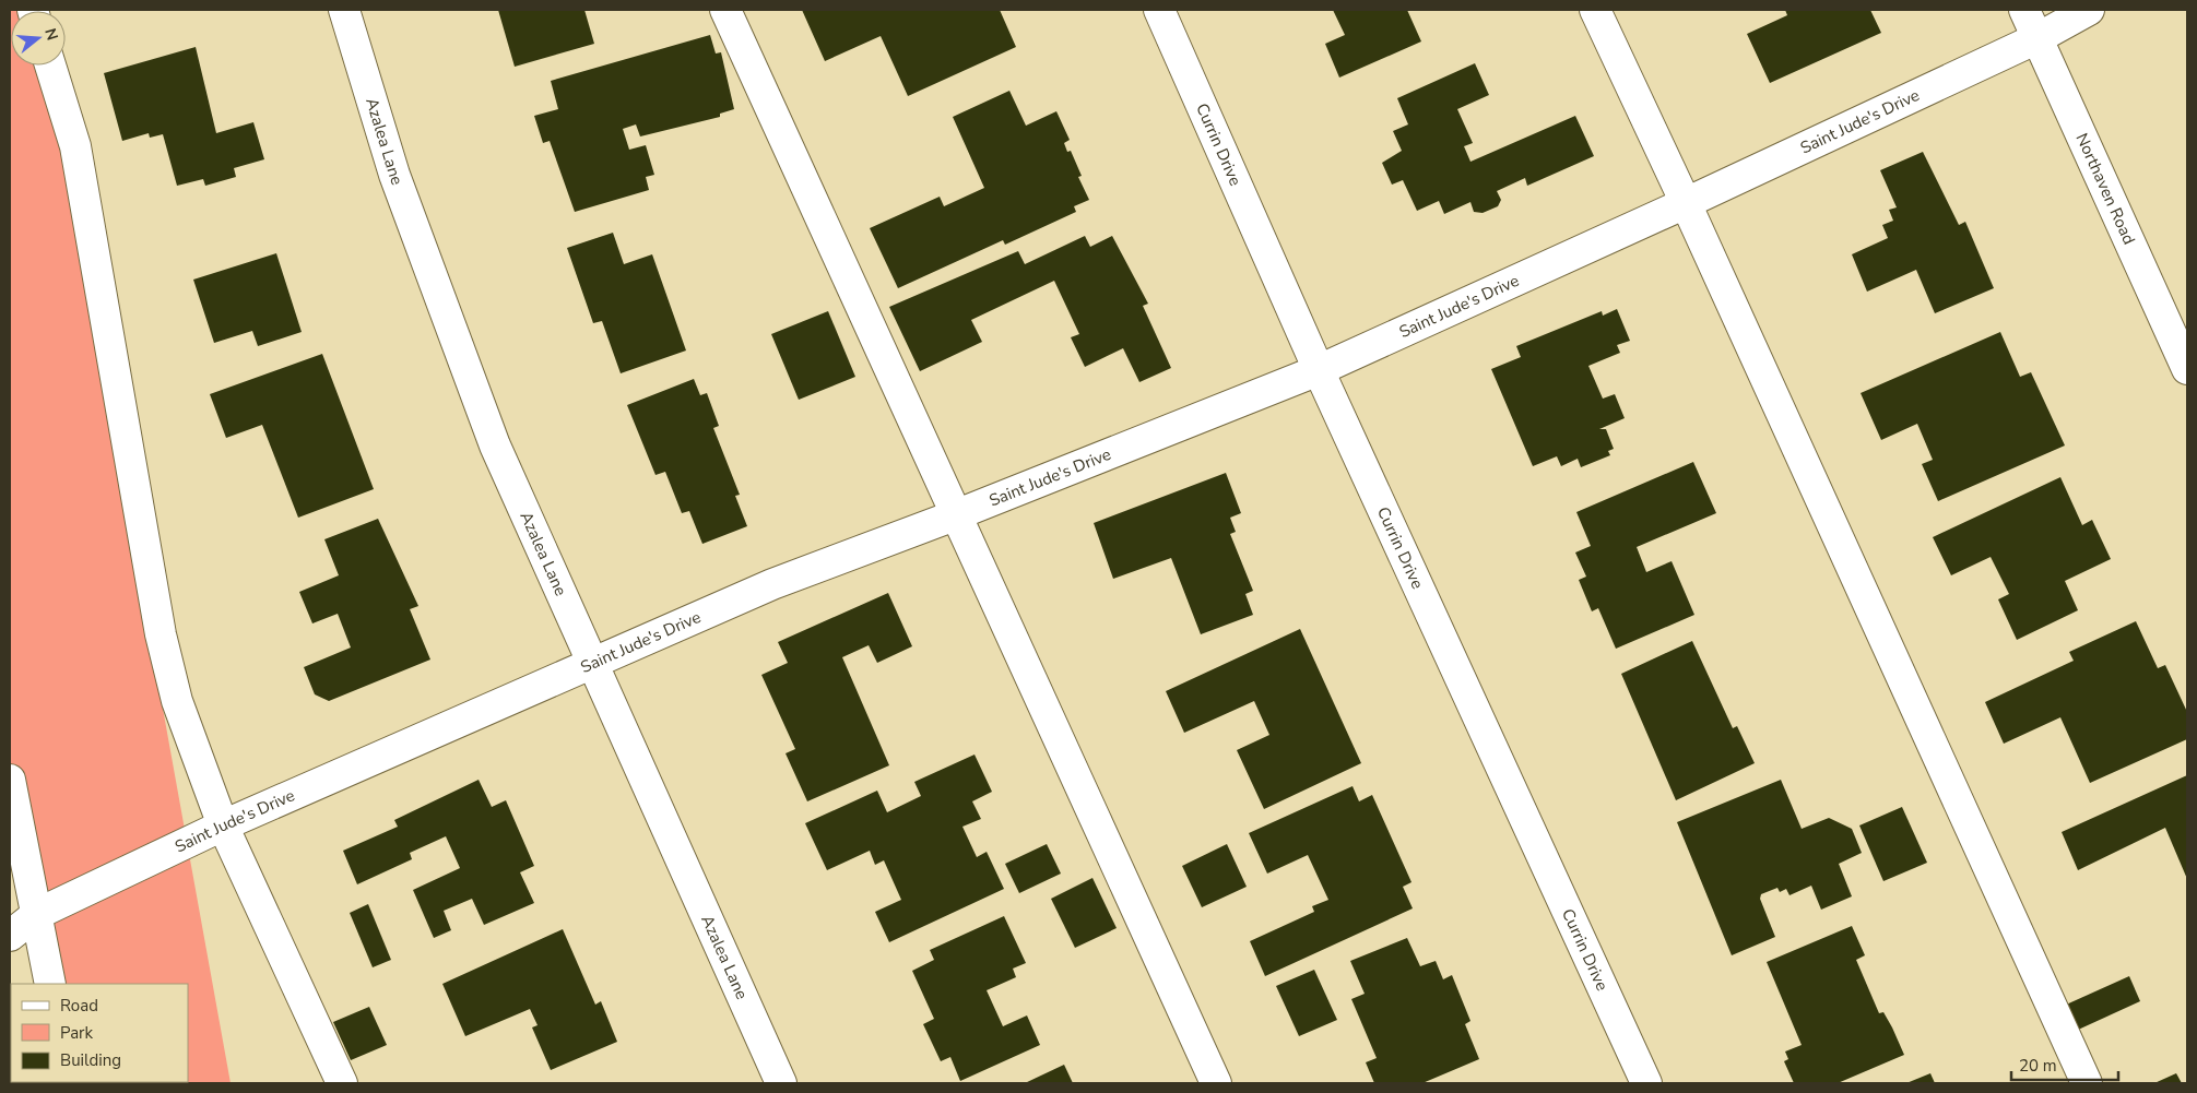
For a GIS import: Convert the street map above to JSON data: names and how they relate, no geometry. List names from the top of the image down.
{
  "streets": {
    "street": [
      "Saint Jude's Drive",
      "Azalea Lane",
      "Currin Drive",
      "Northaven Road"
    ]
  },
  "crossings": [
    ["Saint Jude's Drive", "Azalea Lane"],
    ["Saint Jude's Drive", "Currin Drive"],
    ["Saint Jude's Drive", "Northaven Road"]
  ],
  "legend": ["Road", "Park", "Building"],
  "scale_bar": "20 m",
  "north": "right"
}
